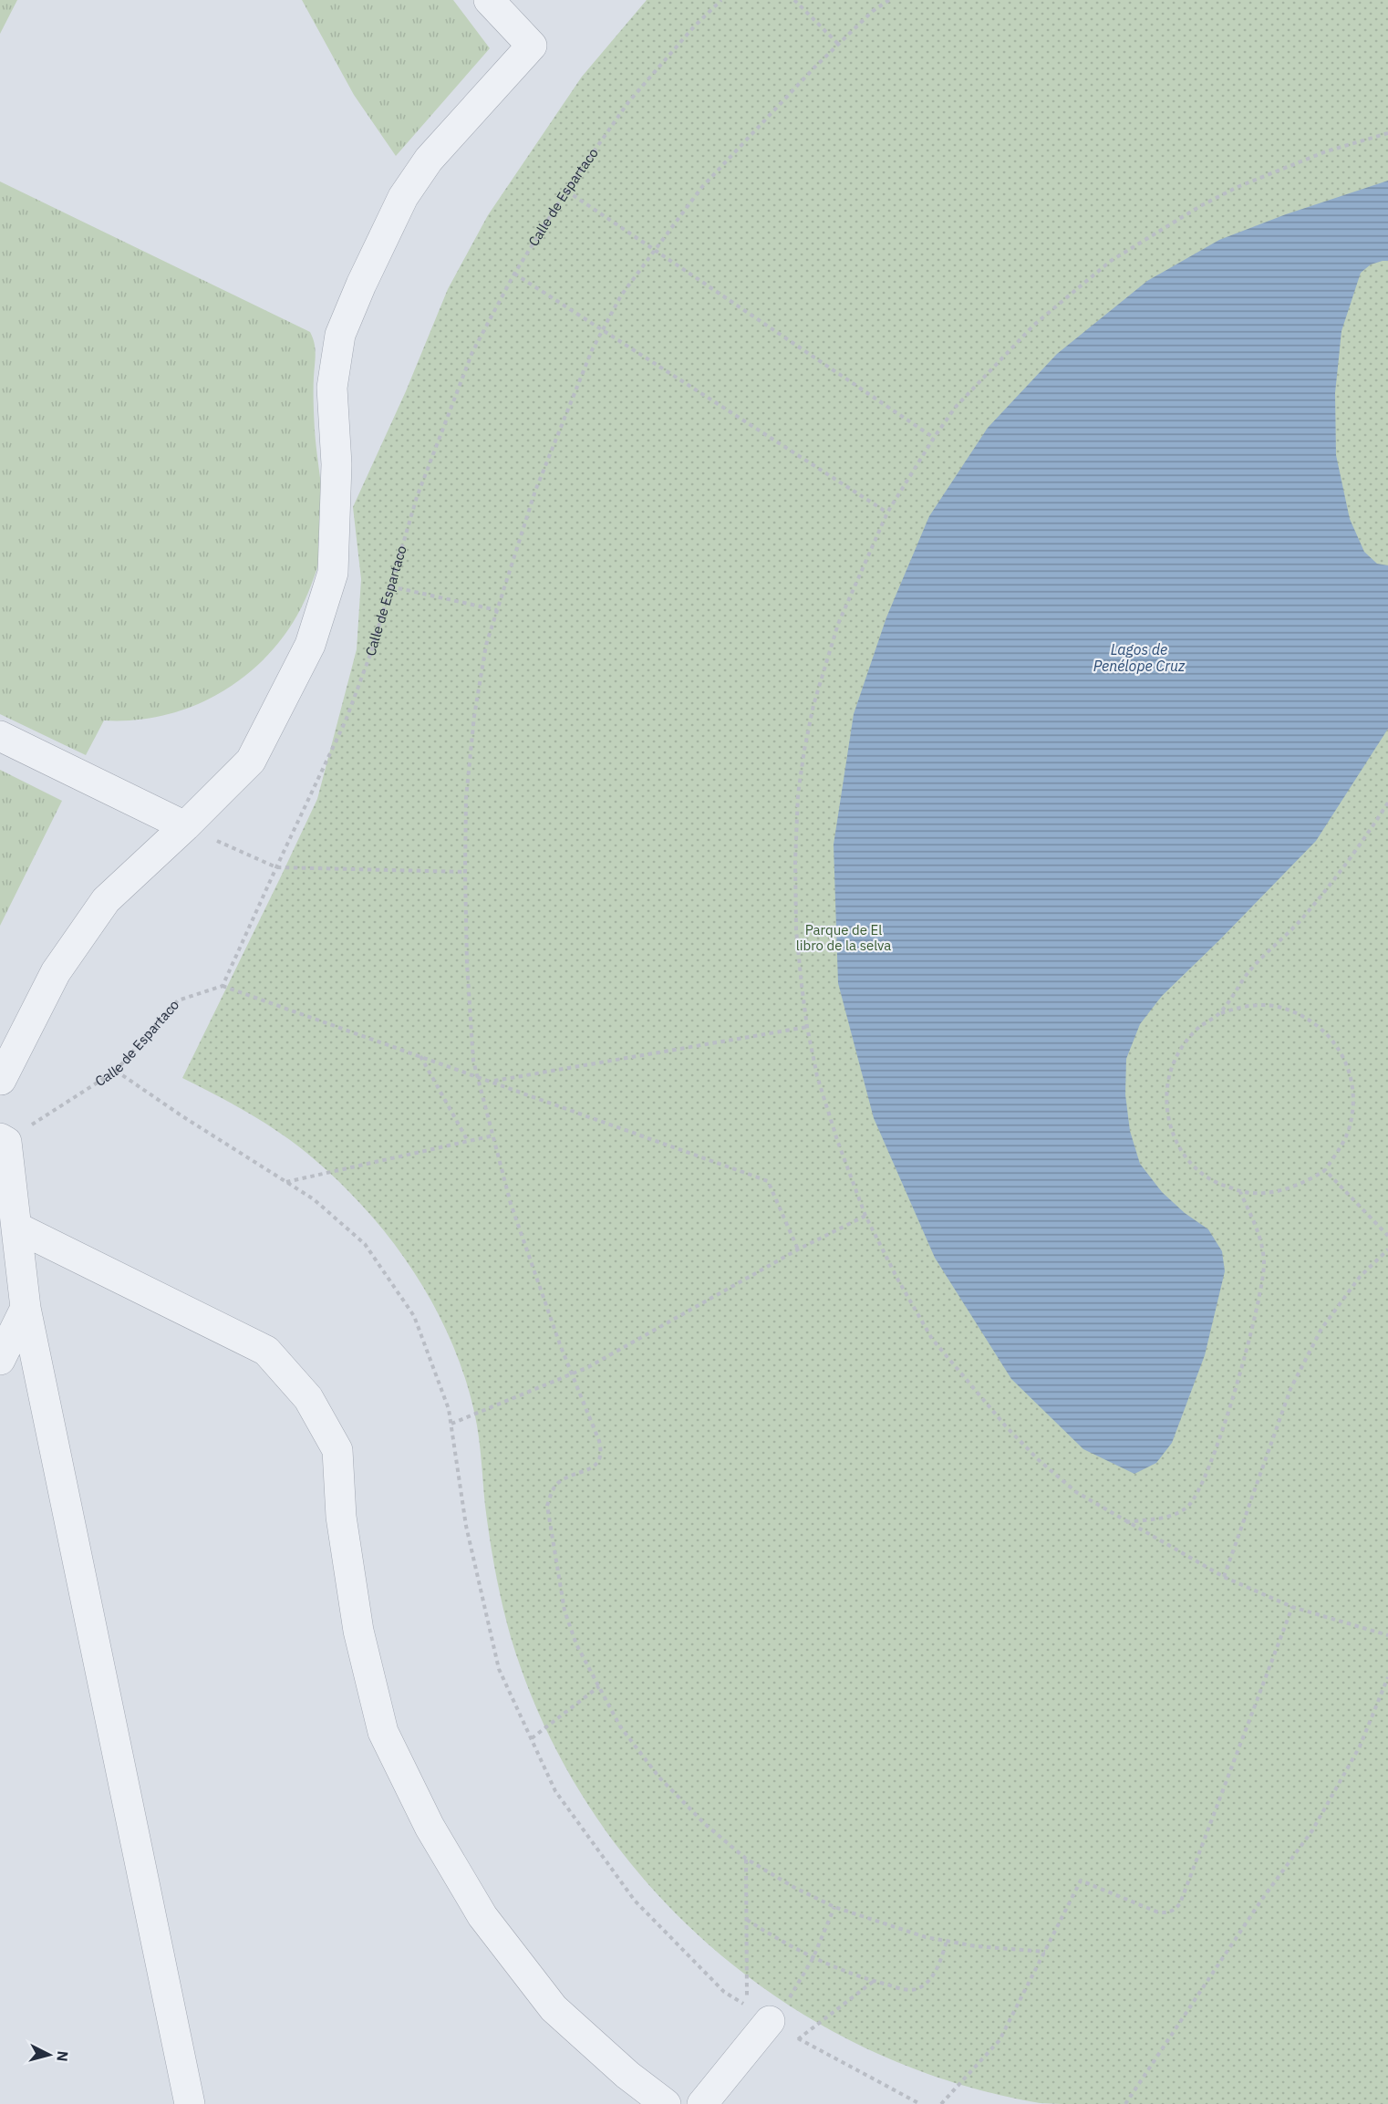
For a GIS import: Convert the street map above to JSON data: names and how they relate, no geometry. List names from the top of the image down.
{
  "streets": {
    "path": ["Calle de Espartaco"]
  },
  "water": ["Lagos de Penélope Cruz"],
  "parks": ["Parque de El libro de la selva"],
  "north": "right"
}
